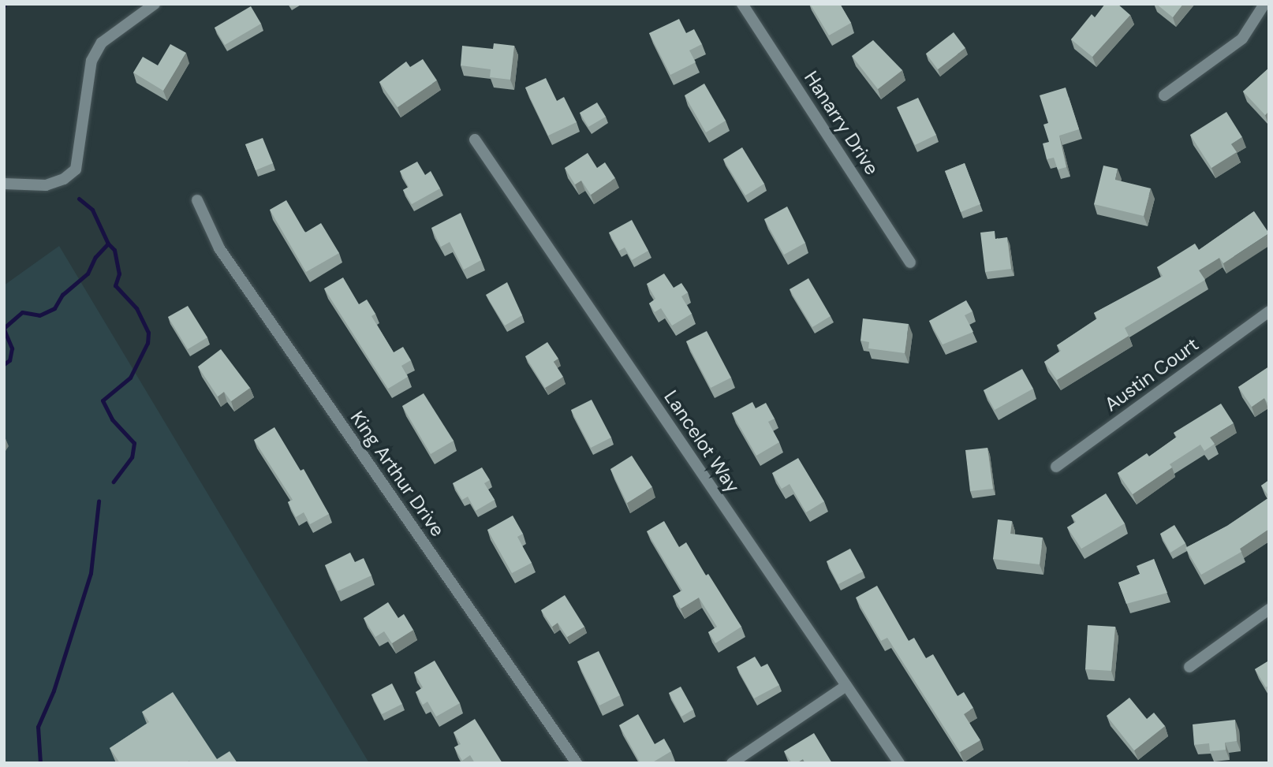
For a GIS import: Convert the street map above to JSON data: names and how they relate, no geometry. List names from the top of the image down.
{
  "streets": {
    "street": [
      "Hanarry Drive",
      "Austin Court",
      "Lancelot Way",
      "King Arthur Drive"
    ]
  }
}
